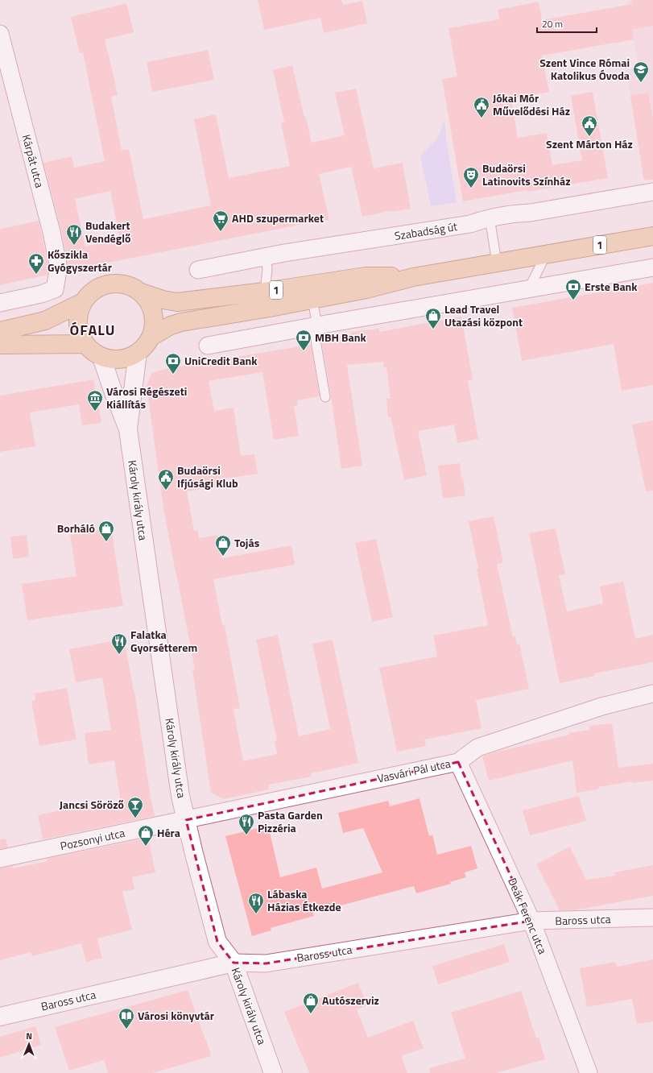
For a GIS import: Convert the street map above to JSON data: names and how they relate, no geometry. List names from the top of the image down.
{
  "streets": {
    "main road": ["1"],
    "street": [
      "Kárpát utca",
      "Szabadság út",
      "Károly király utca",
      "Vasvári Pál utca",
      "Pozsonyi utca",
      "Deák Ferenc utca",
      "Baross utca"
    ]
  },
  "crossings": [
    ["1", "Károly király utca"],
    ["Károly király utca", "Vasvári Pál utca"],
    ["Károly király utca", "Pozsonyi utca"],
    ["Károly király utca", "Baross utca"],
    ["Vasvári Pál utca", "Pozsonyi utca"],
    ["Vasvári Pál utca", "Deák Ferenc utca"],
    ["Deák Ferenc utca", "Baross utca"]
  ],
  "districts": ["ÓFALU"],
  "places": {
    "school or university": ["Szent Vince Római Katolikus Óvoda"],
    "public building": ["Jókai Mór Művelődési Ház", "Szent Márton Ház", "Budaörsi Ifjúsági Klub"],
    "theatre": ["Budaörsi Latinovits Színház"],
    "supermarket": ["AHD szupermarket"],
    "restaurant": [
      "Budakert Vendéglő",
      "Falatka Gyorsétterem",
      "Pasta Garden Pizzéria",
      "Lábaska Házias Étkezde"
    ],
    "pharmacy": ["Kőszikla Gyógyszertár"],
    "bank": ["Erste Bank", "MBH Bank", "UniCredit Bank"],
    "shop": [
      "Lead Travel Utazási központ",
      "Borháló",
      "Tojás",
      "Héra",
      "Autószerviz"
    ],
    "museum": ["Városi Régészeti Kiállítás"],
    "bar": ["Jancsi Söröző"],
    "library": ["Városi könyvtár"]
  },
  "scale_bar": "20 m",
  "north": "top"
}
